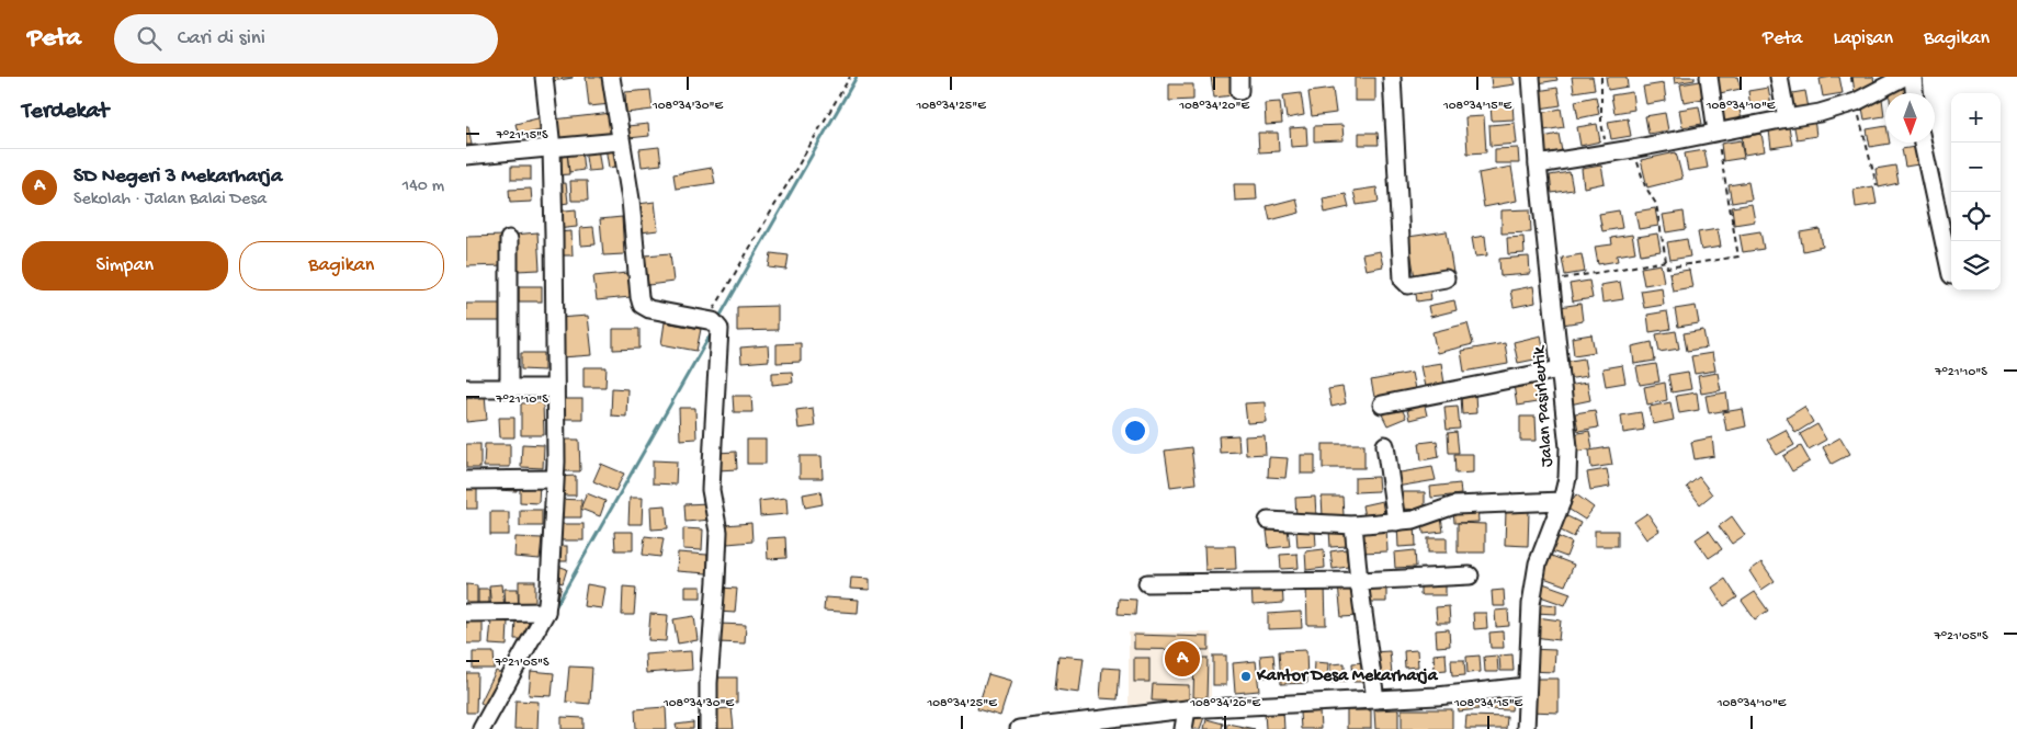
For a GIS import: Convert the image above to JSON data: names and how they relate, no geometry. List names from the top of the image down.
{
  "streets": {
    "street": ["Jalan Pasirleutik"]
  },
  "places": ["Kantor Desa Mekarharja"],
  "north": "bottom",
  "page": {
    "header": "Peta",
    "search": "Cari di sini",
    "nav": ["Peta", "Lapisan", "Bagikan"],
    "heading": "Terdekat",
    "map_buttons": ["+", "−"],
    "list": [
      {
        "mark": "A",
        "name": "SD Negeri 3 Mekarharja",
        "note": "Sekolah · Jalan Balai Desa",
        "value": "140 m"
      }
    ],
    "buttons": ["Simpan", "Bagikan"],
    "pins": "A"
  },
  "coordinates": [
    "108°34'30\"E",
    "108°34'25\"E",
    "108°34'20\"E",
    "108°34'15\"E",
    "108°34'10\"E",
    "7°21'15\"S",
    "7°21'10\"S",
    "7°21'05\"S"
  ]
}
